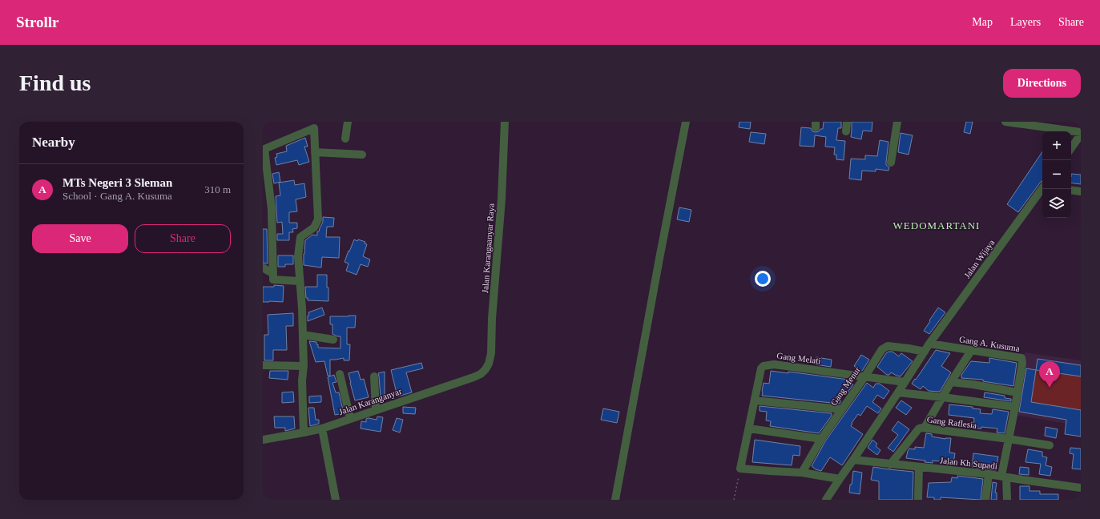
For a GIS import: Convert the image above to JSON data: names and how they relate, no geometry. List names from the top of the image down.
{
  "streets": {
    "street": [
      "Jalan Karangaanyar Raya",
      "Jalan Wijaya",
      "Gang A. Kusuma",
      "Gang Melati",
      "Gang Menur",
      "Jalan Karanganyar",
      "Gang Raflesia",
      "Jalan Kh Supadi"
    ]
  },
  "crossings": [
    ["Jalan Karangaanyar Raya", "Jalan Karanganyar"],
    ["Jalan Wijaya", "Gang A. Kusuma"],
    ["Gang A. Kusuma", "Gang Raflesia"],
    ["Gang A. Kusuma", "Jalan Kh Supadi"],
    ["Gang Melati", "Gang Menur"],
    ["Gang Raflesia", "Jalan Kh Supadi"]
  ],
  "districts": ["WEDOMARTANI"],
  "page": {
    "header": "Strollr",
    "nav": ["Map", "Layers", "Share"],
    "buttons": [
      "Directions",
      ["Save", "Share"]
    ],
    "title": "Find us",
    "heading": "Nearby",
    "map_buttons": ["+", "−"],
    "list": [
      {
        "mark": "A",
        "name": "MTs Negeri 3 Sleman",
        "note": "School · Gang A. Kusuma",
        "value": "310 m"
      }
    ],
    "pins": "A"
  }
}
